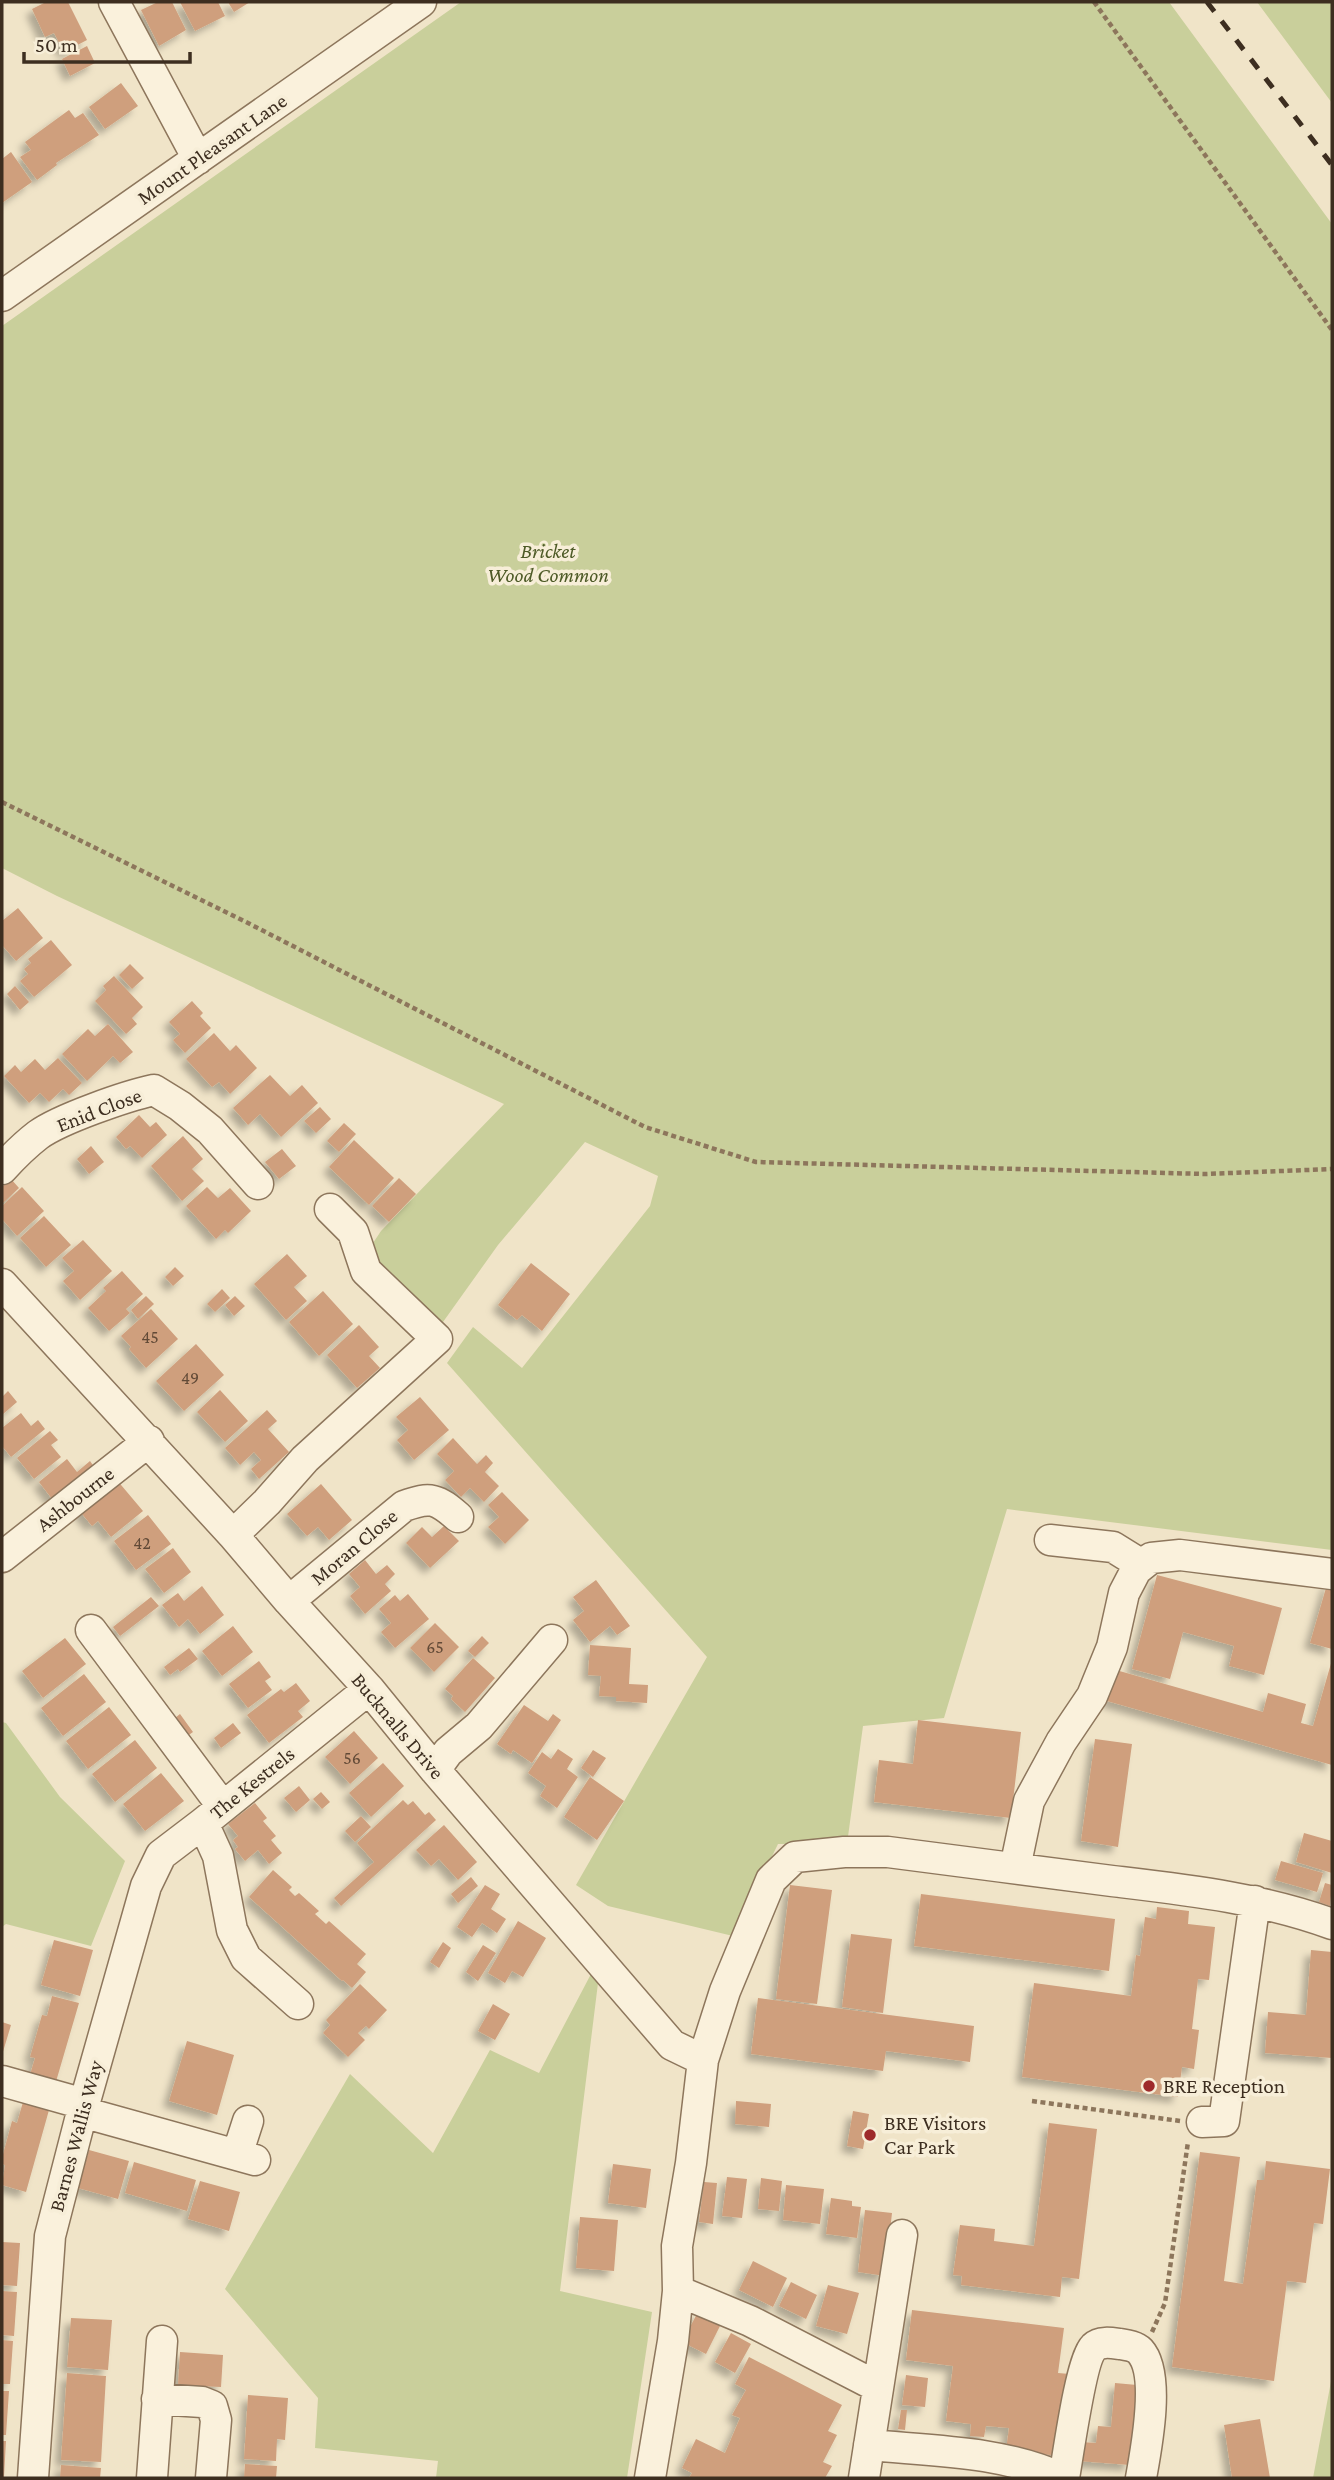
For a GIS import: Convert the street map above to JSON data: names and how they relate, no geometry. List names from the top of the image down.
{
  "streets": {
    "street": [
      "Mount Pleasant Lane",
      "Enid Close",
      "Ashbourne",
      "Moran Close",
      "Bucknalls Drive",
      "The Kestrels",
      "Barnes Wallis Way"
    ]
  },
  "crossings": [
    ["Ashbourne", "Bucknalls Drive"],
    ["Moran Close", "Bucknalls Drive"],
    ["Bucknalls Drive", "The Kestrels"],
    ["The Kestrels", "Barnes Wallis Way"]
  ],
  "parks": ["Bricket Wood Common"],
  "places": ["BRE Reception", "BRE Visitors Car Park"],
  "house_numbers": [
    "45",
    "49",
    "42",
    "65",
    "56"
  ],
  "scale_bar": "50 m"
}
